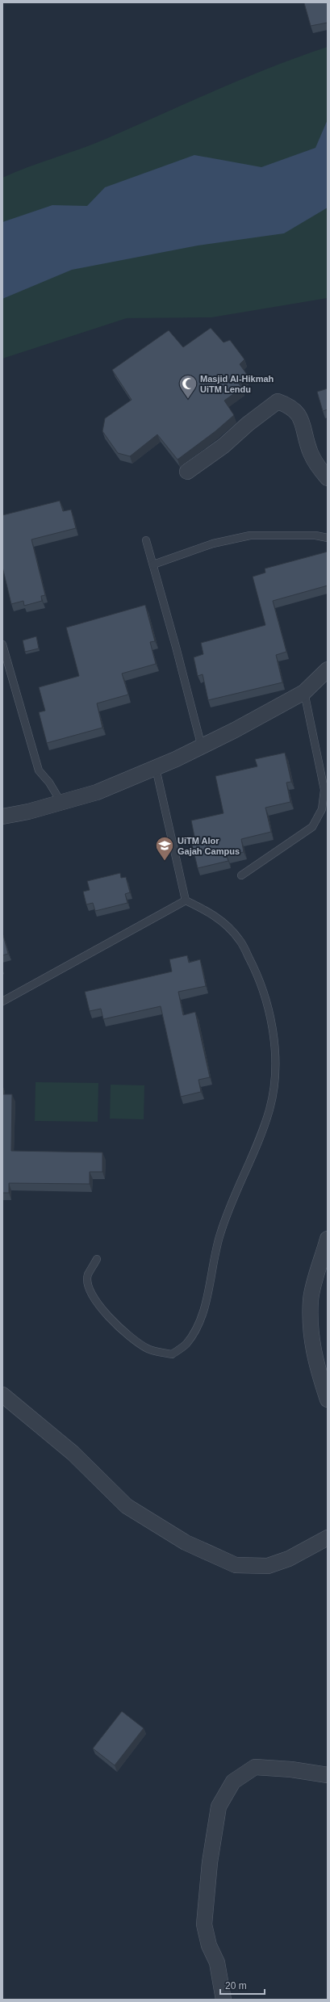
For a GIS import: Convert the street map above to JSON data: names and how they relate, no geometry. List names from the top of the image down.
{
  "places": {
    "mosque": ["Masjid Al-Hikmah UiTM Lendu"],
    "school or university": ["UiTM Alor Gajah Campus"]
  },
  "scale_bar": "20 m"
}
